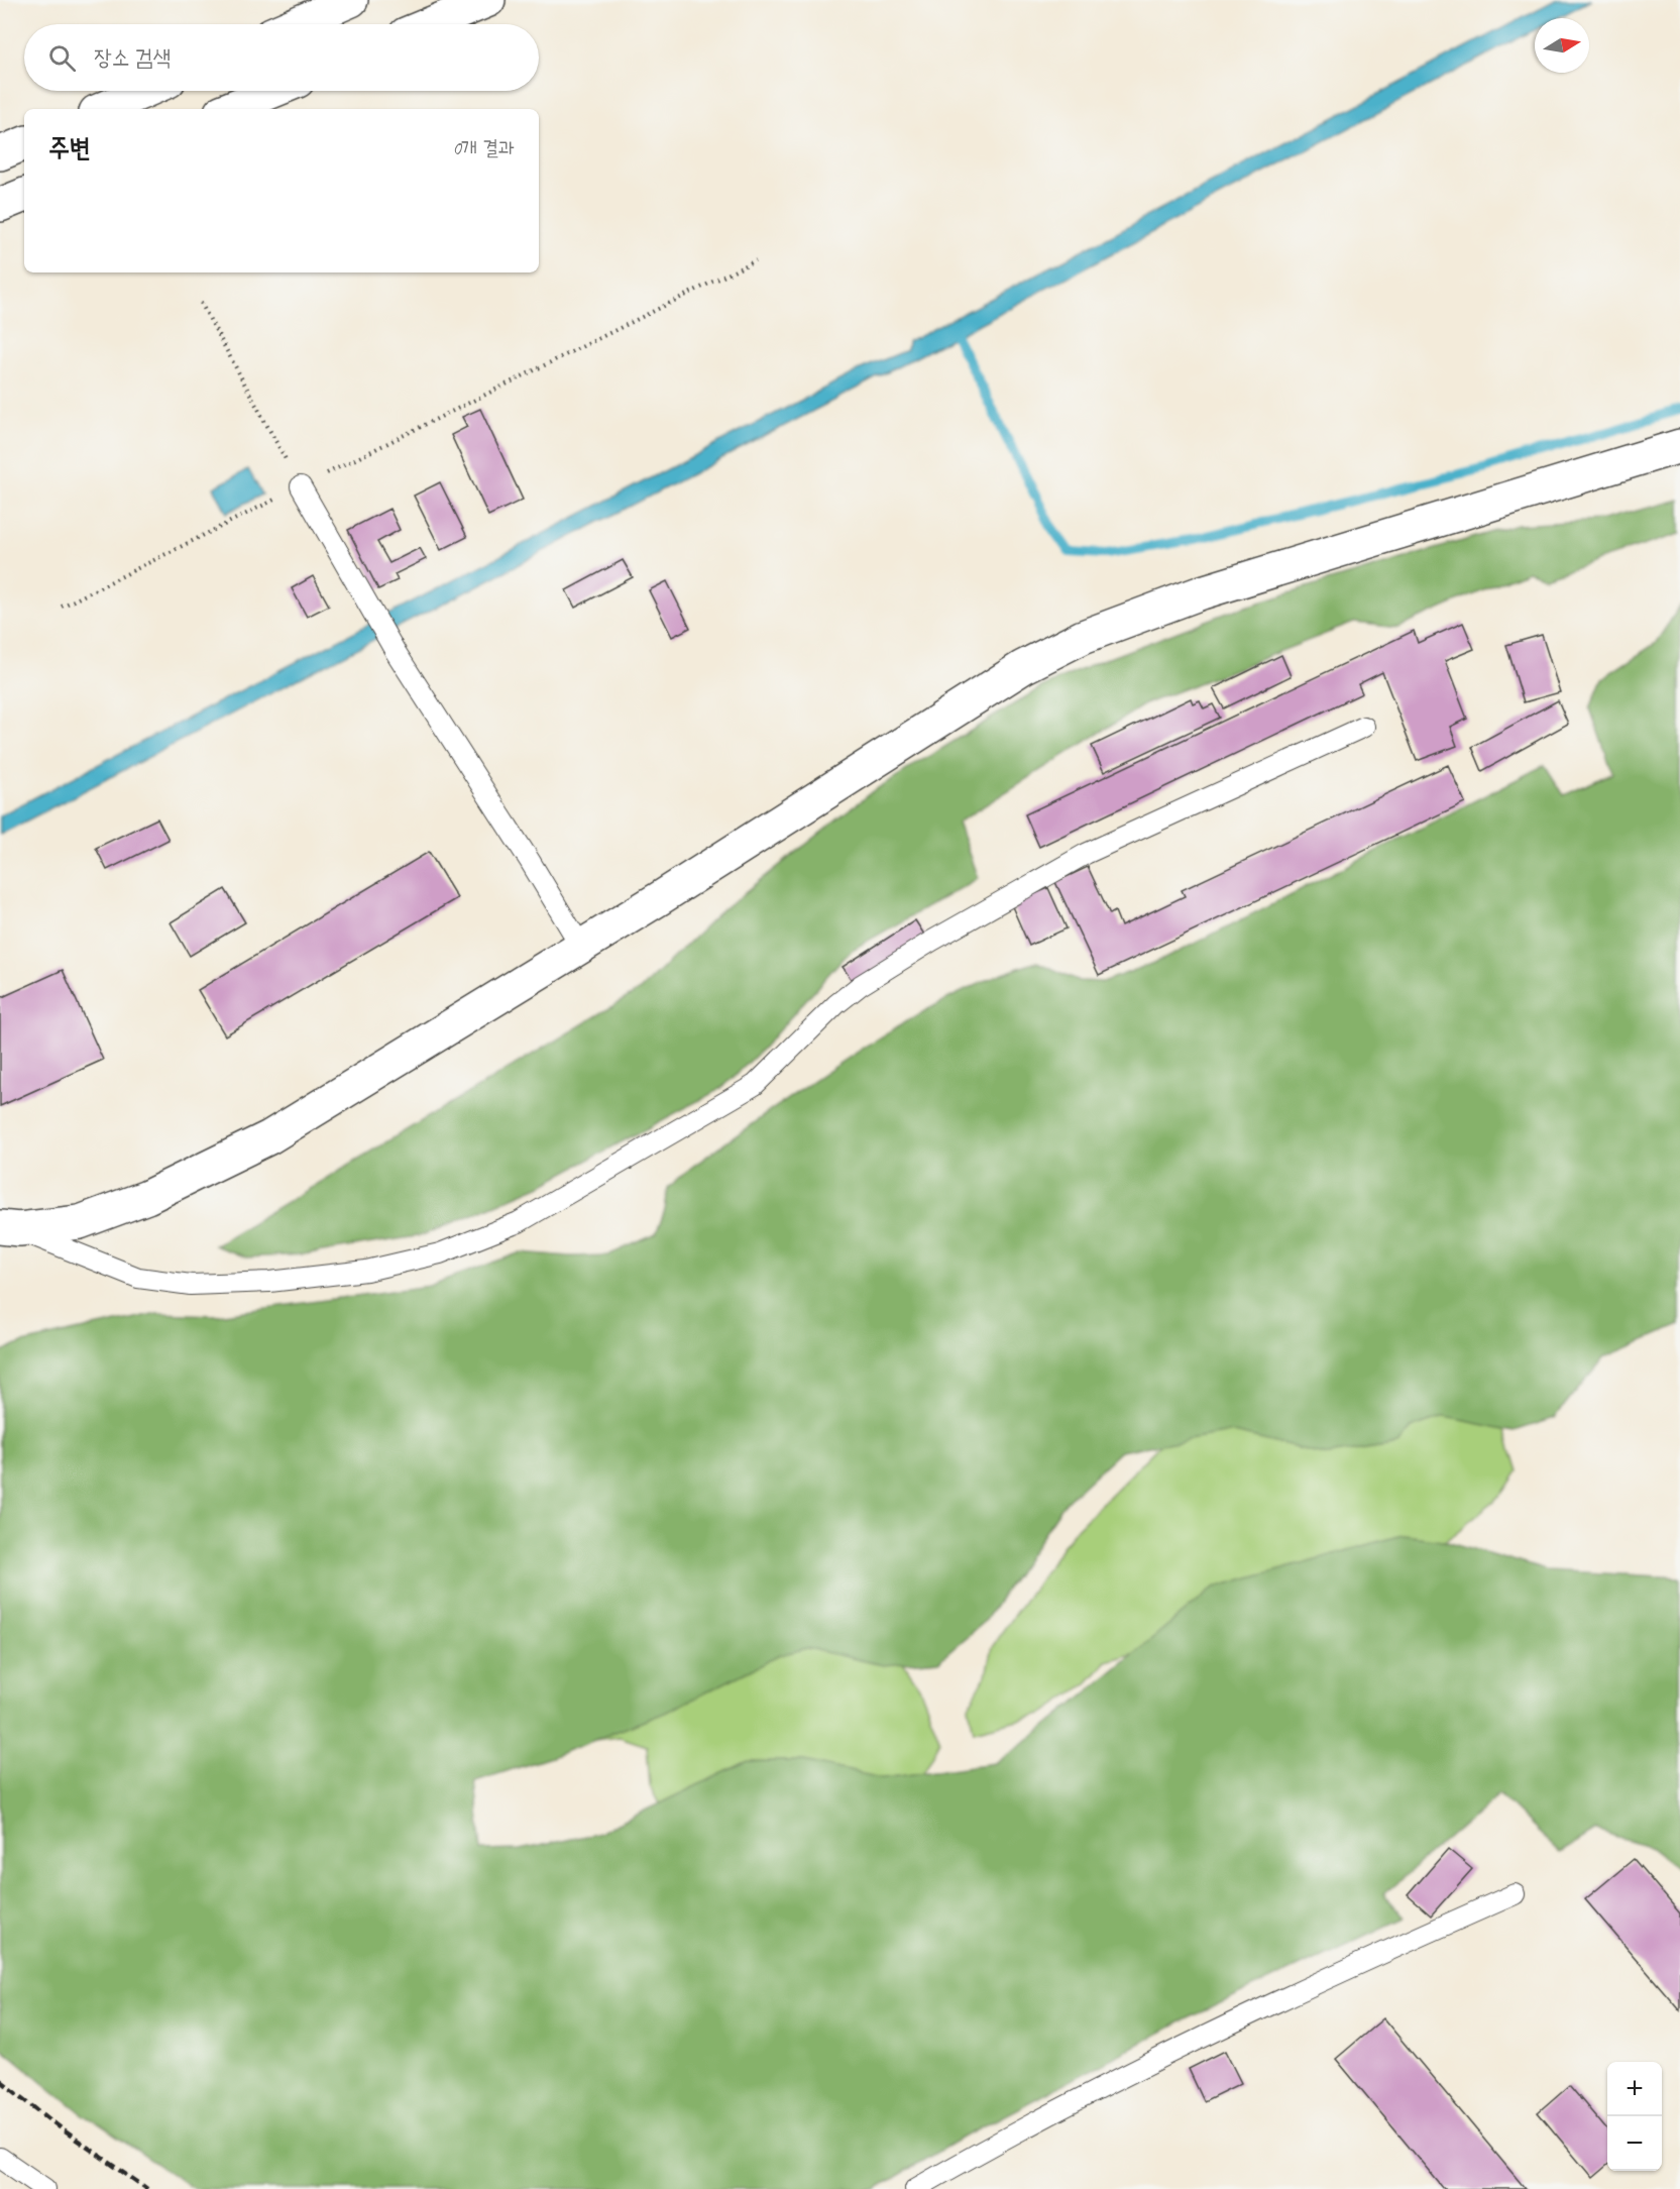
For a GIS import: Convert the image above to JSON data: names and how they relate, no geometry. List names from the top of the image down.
{
  "north": "right",
  "page": {
    "search": "장소 검색",
    "heading": ["주변", "0개 결과"],
    "map_buttons": ["+", "−"]
  }
}
